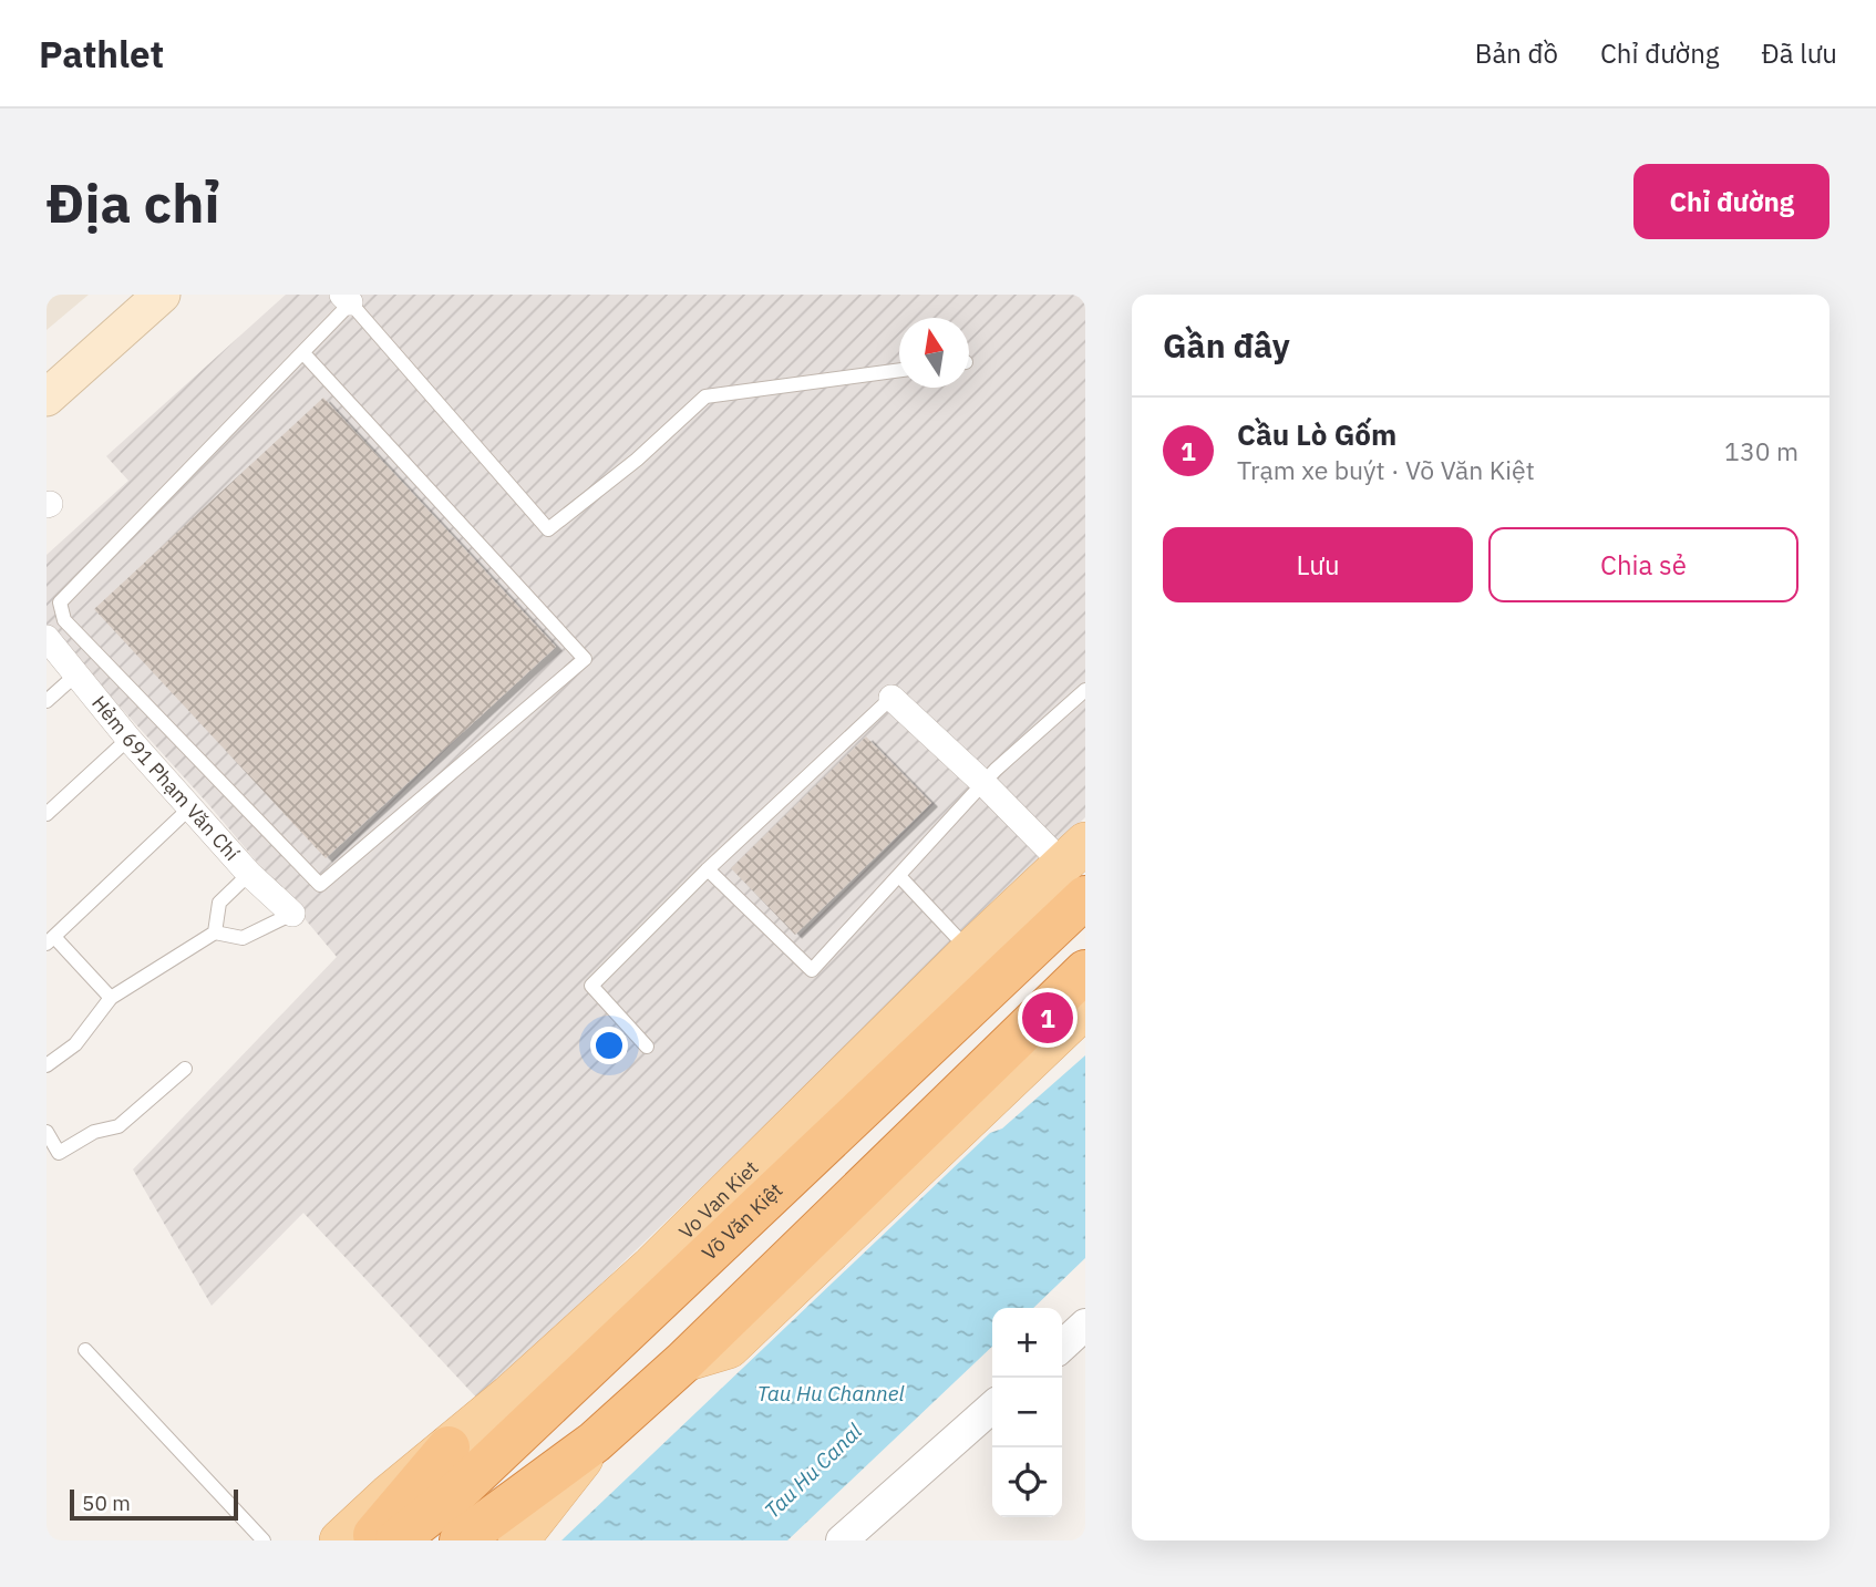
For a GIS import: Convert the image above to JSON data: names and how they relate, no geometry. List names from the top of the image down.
{
  "streets": {
    "highway": ["Võ Văn Kiệt"],
    "main road": ["Vo Van Kiet"],
    "street": ["Hẻm 691 Phạm Văn Chí"]
  },
  "crossings": [
    ["Vo Van Kiet", "Võ Văn Kiệt"]
  ],
  "water": ["Tau Hu Channel", "Tau Hu Canal"],
  "scale_bar": "50 m",
  "north": "top",
  "page": {
    "header": "Pathlet",
    "nav": ["Bản đồ", "Chỉ đường", "Đã lưu"],
    "buttons": [
      "Chỉ đường",
      ["Lưu", "Chia sẻ"]
    ],
    "title": "Địa chỉ",
    "heading": "Gần đây",
    "list": [
      {
        "mark": "1",
        "name": "Cầu Lò Gốm",
        "note": "Trạm xe buýt · Võ Văn Kiệt",
        "value": "130 m"
      }
    ],
    "pins": "1",
    "map_buttons": ["+", "−"],
    "scale": "50 m"
  }
}
